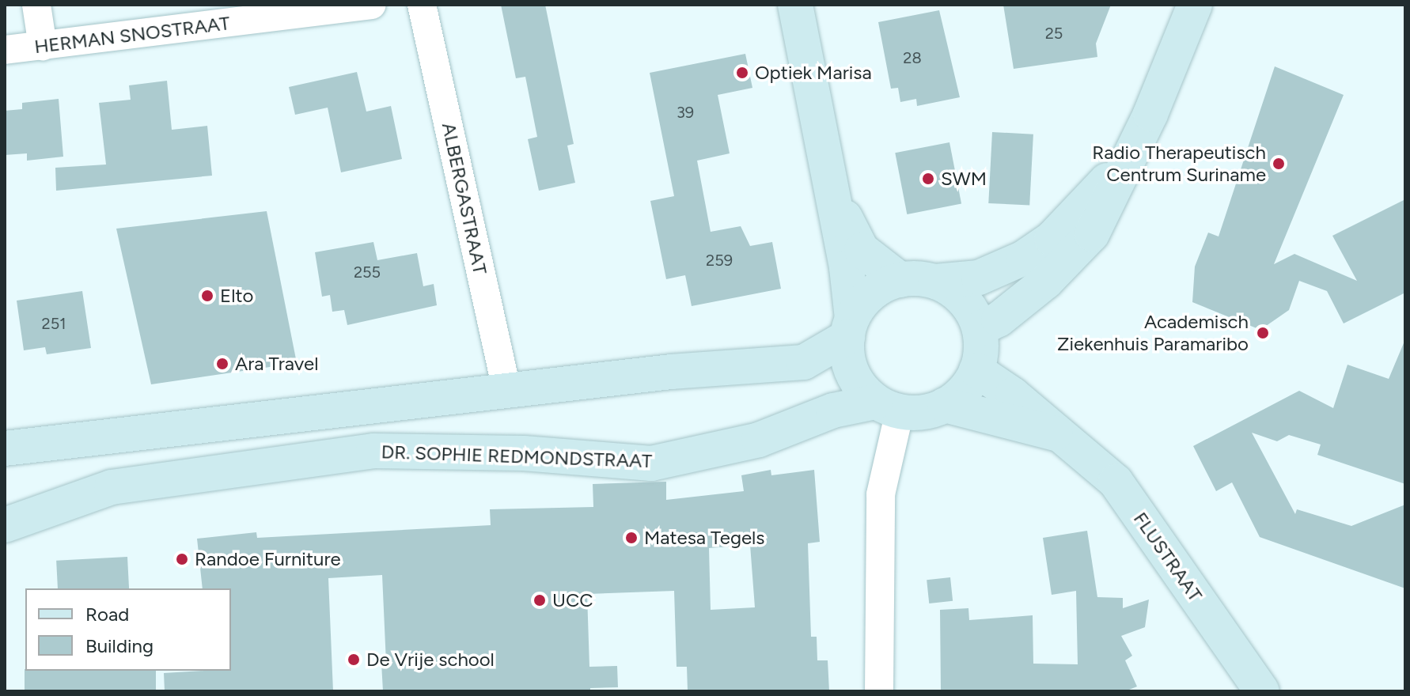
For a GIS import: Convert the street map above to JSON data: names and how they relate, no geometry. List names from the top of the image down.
{
  "streets": {
    "street": [
      "HERMAN SNOSTRAAT",
      "ALBERGASTRAAT",
      "DR. SOPHIE REDMONDSTRAAT",
      "FLUSTRAAT"
    ]
  },
  "crossings": [
    ["DR. SOPHIE REDMONDSTRAAT", "FLUSTRAAT"]
  ],
  "places": [
    "Optiek Marisa",
    "Radio Therapeutisch Centrum Suriname",
    "SWM",
    "Elto",
    "Academisch Ziekenhuis Paramaribo",
    "Ara Travel",
    "Matesa Tegels",
    "Randoe Furniture",
    "UCC",
    "De Vrije school"
  ],
  "house_numbers": [
    "25",
    "28",
    "39",
    "259",
    "255",
    "251"
  ],
  "legend": ["Road", "Building"]
}
